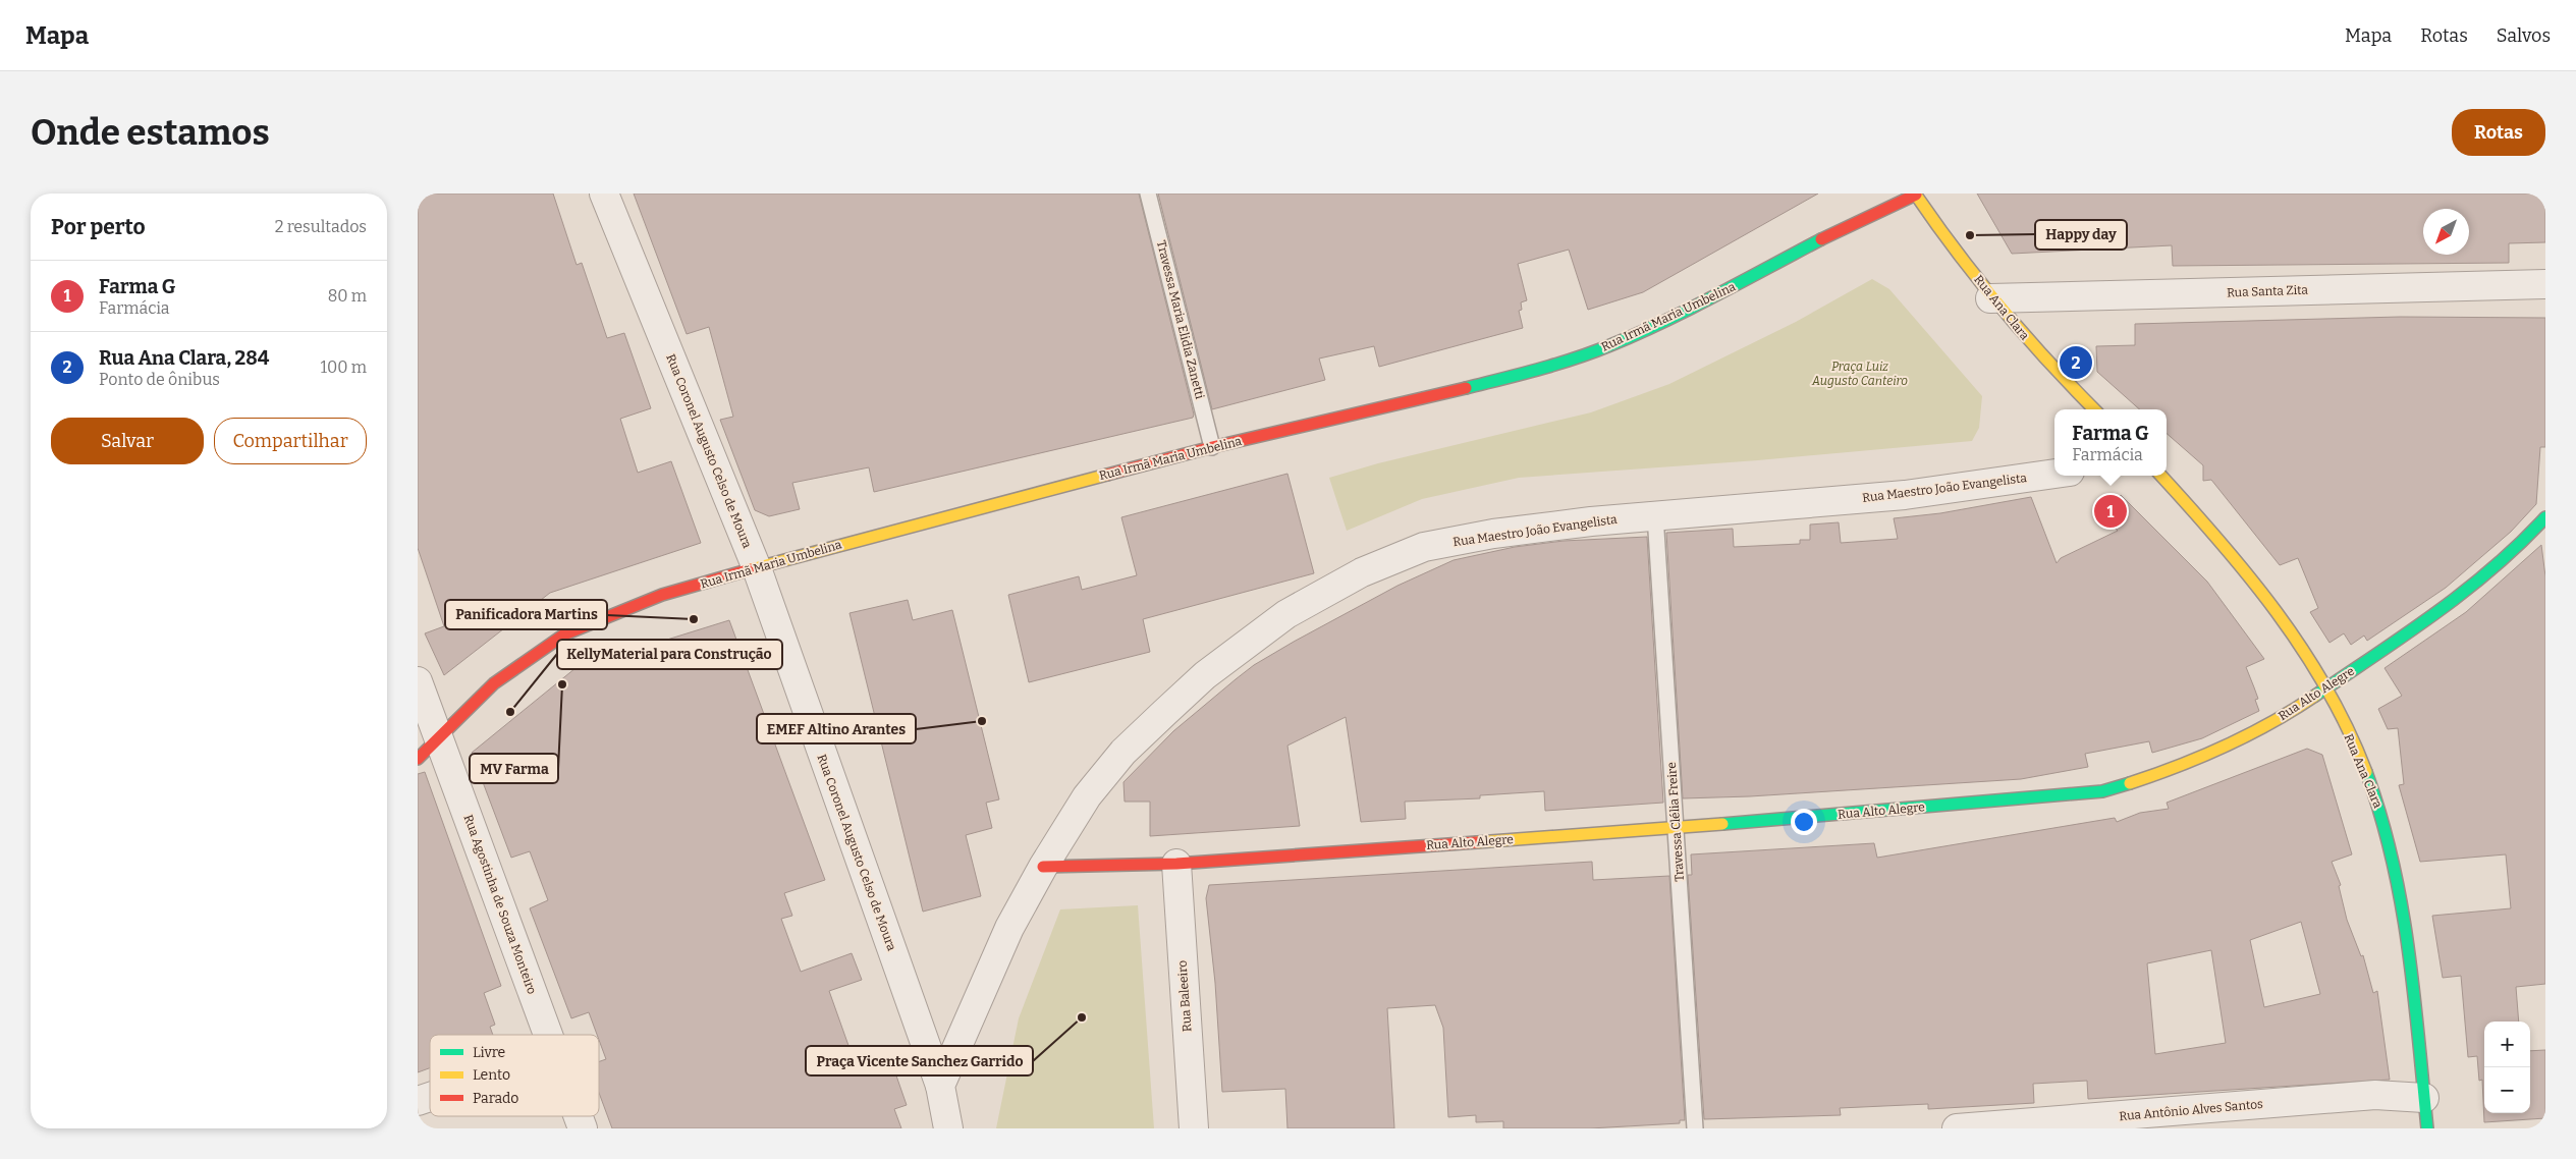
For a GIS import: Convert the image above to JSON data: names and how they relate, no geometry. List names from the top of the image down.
{
  "streets": {
    "street": [
      "Rua Santa Zita",
      "Rua Ana Clara",
      "Rua Irmã Maria Umbelina",
      "Rua Coronel Augusto Celso de Moura",
      "Rua Maestro João Evangelista",
      "Rua Alto Alegre",
      "Rua Agostinha de Souza Monteiro",
      "Rua Baleeiro",
      "Rua Antônio Alves Santos"
    ],
    "lane": ["Travessa Maria Elidia Zanetti", "Travessa Clélia Freire"]
  },
  "crossings": [
    ["Rua Santa Zita", "Rua Ana Clara"],
    ["Rua Ana Clara", "Rua Irmã Maria Umbelina"],
    ["Rua Ana Clara", "Rua Alto Alegre"],
    ["Rua Ana Clara", "Rua Antônio Alves Santos"],
    ["Rua Irmã Maria Umbelina", "Travessa Maria Elidia Zanetti"],
    ["Rua Irmã Maria Umbelina", "Rua Coronel Augusto Celso de Moura"],
    ["Rua Irmã Maria Umbelina", "Rua Agostinha de Souza Monteiro"],
    ["Rua Coronel Augusto Celso de Moura", "Rua Maestro João Evangelista"],
    ["Rua Maestro João Evangelista", "Rua Alto Alegre"],
    ["Rua Maestro João Evangelista", "Travessa Clélia Freire"],
    ["Rua Alto Alegre", "Travessa Clélia Freire"],
    ["Rua Alto Alegre", "Rua Baleeiro"]
  ],
  "parks": ["Praça Luiz Augusto Canteiro"],
  "places": [
    "Happy day",
    "Panificadora Martins",
    "MV Farma",
    "KellyMaterial para Construção",
    "EMEF Altino Arantes",
    "Praça Vicente Sanchez Garrido"
  ],
  "legend": ["Livre", "Lento", "Parado"],
  "north": "bottom left",
  "page": {
    "header": "Mapa",
    "nav": ["Mapa", "Rotas", "Salvos"],
    "buttons": [
      "Rotas",
      ["Salvar", "Compartilhar"]
    ],
    "title": "Onde estamos",
    "heading": ["Por perto", "2 resultados"],
    "list": [
      {
        "mark": "1",
        "name": "Farma G",
        "note": "Farmácia",
        "value": "80 m"
      },
      {
        "mark": "2",
        "name": "Rua Ana Clara, 284",
        "note": "Ponto de ônibus",
        "value": "100 m"
      }
    ],
    "pins": ["2", "1"],
    "popup": ["Farma G", "Farmácia"],
    "map_buttons": ["+", "−"]
  }
}
